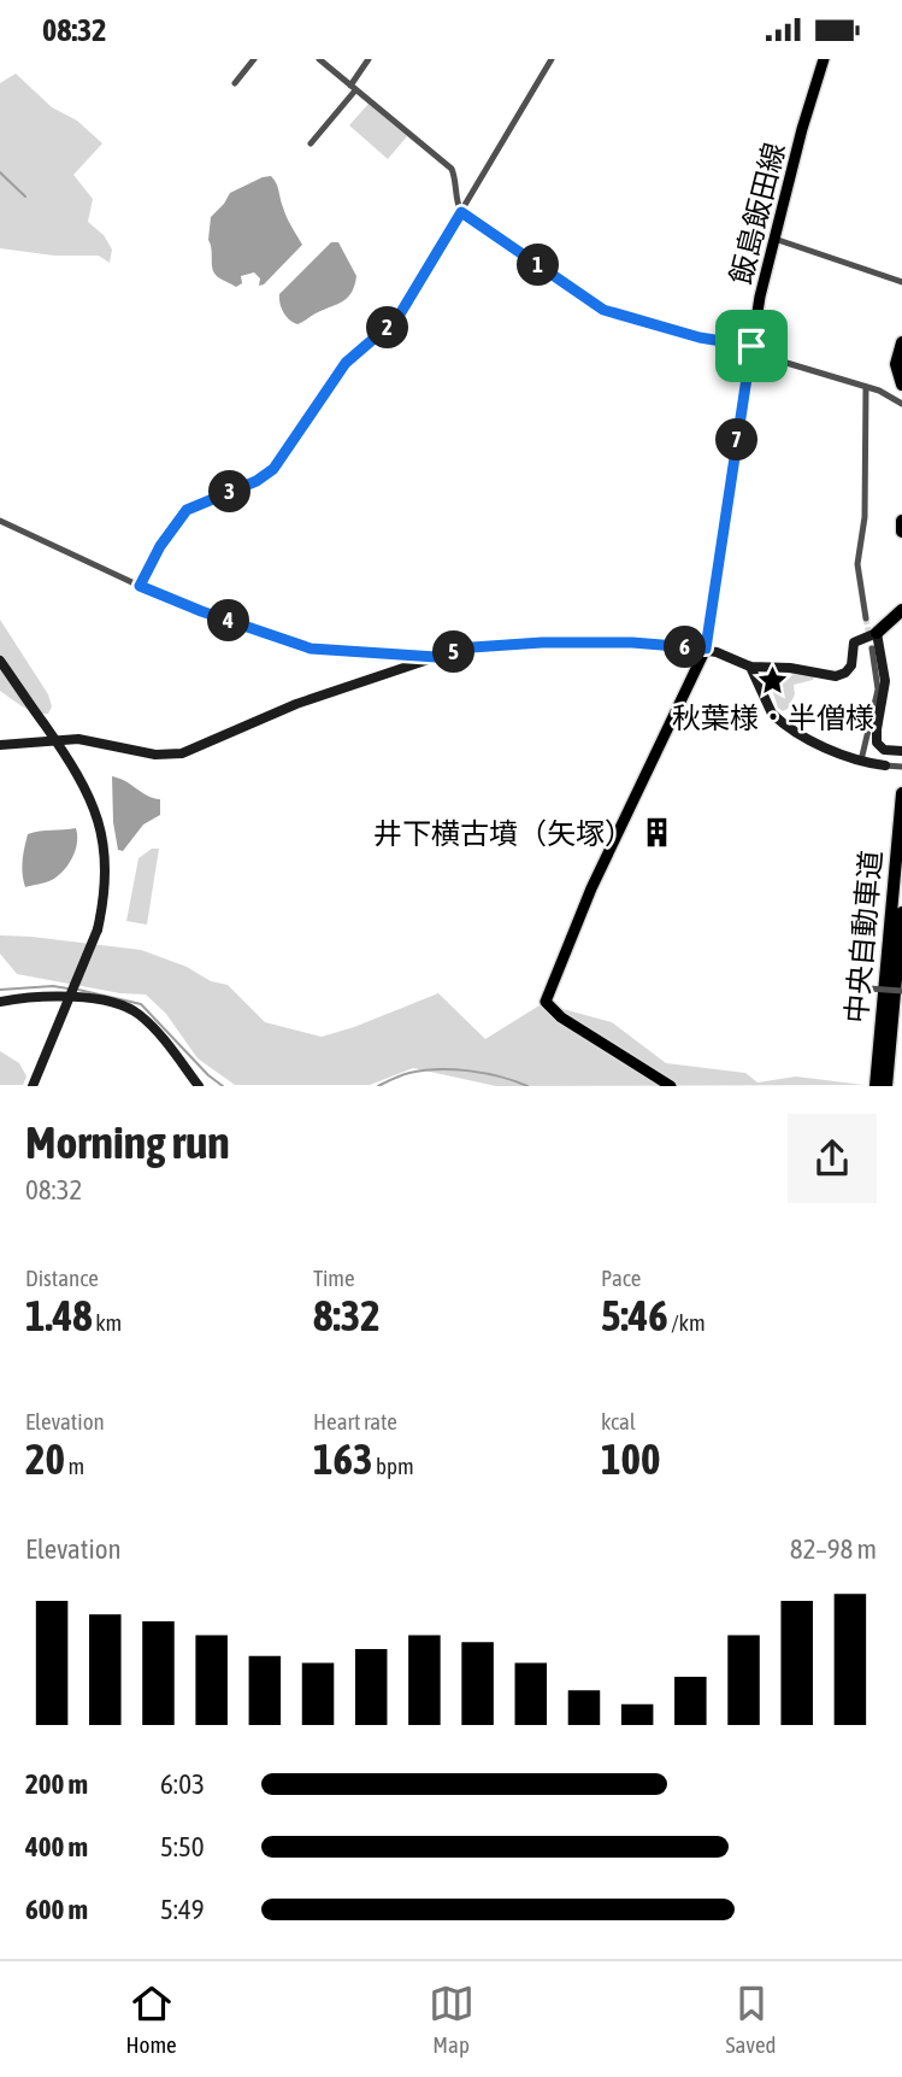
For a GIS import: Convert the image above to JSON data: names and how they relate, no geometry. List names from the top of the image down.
{
  "streets": {
    "highway": ["中央自動車道"],
    "main road": ["飯島飯田線"]
  },
  "places": {
    "place": ["秋葉様・半僧様"],
    "building": ["井下横古墳（矢塚）"]
  },
  "page": {
    "status": "08:32",
    "pins": [
      "1",
      "2",
      "7",
      "3",
      "4",
      "6",
      "5"
    ],
    "heading": ["Morning run", "08:32"],
    "stats": [
      ["Distance", "1.48 km"],
      ["Time", "8:32"],
      ["Pace", "5:46 /km"],
      ["Elevation", "20 m"],
      ["Heart rate", "163 bpm"],
      ["kcal", "100"]
    ],
    "chart": ["Elevation", "82–98 m"],
    "list": [
      {
        "name": "200 m",
        "note": "6:03"
      },
      {
        "name": "400 m",
        "note": "5:50"
      },
      {
        "name": "600 m",
        "note": "5:49"
      }
    ],
    "tabs": ["Home", "Map", "Saved"]
  }
}
